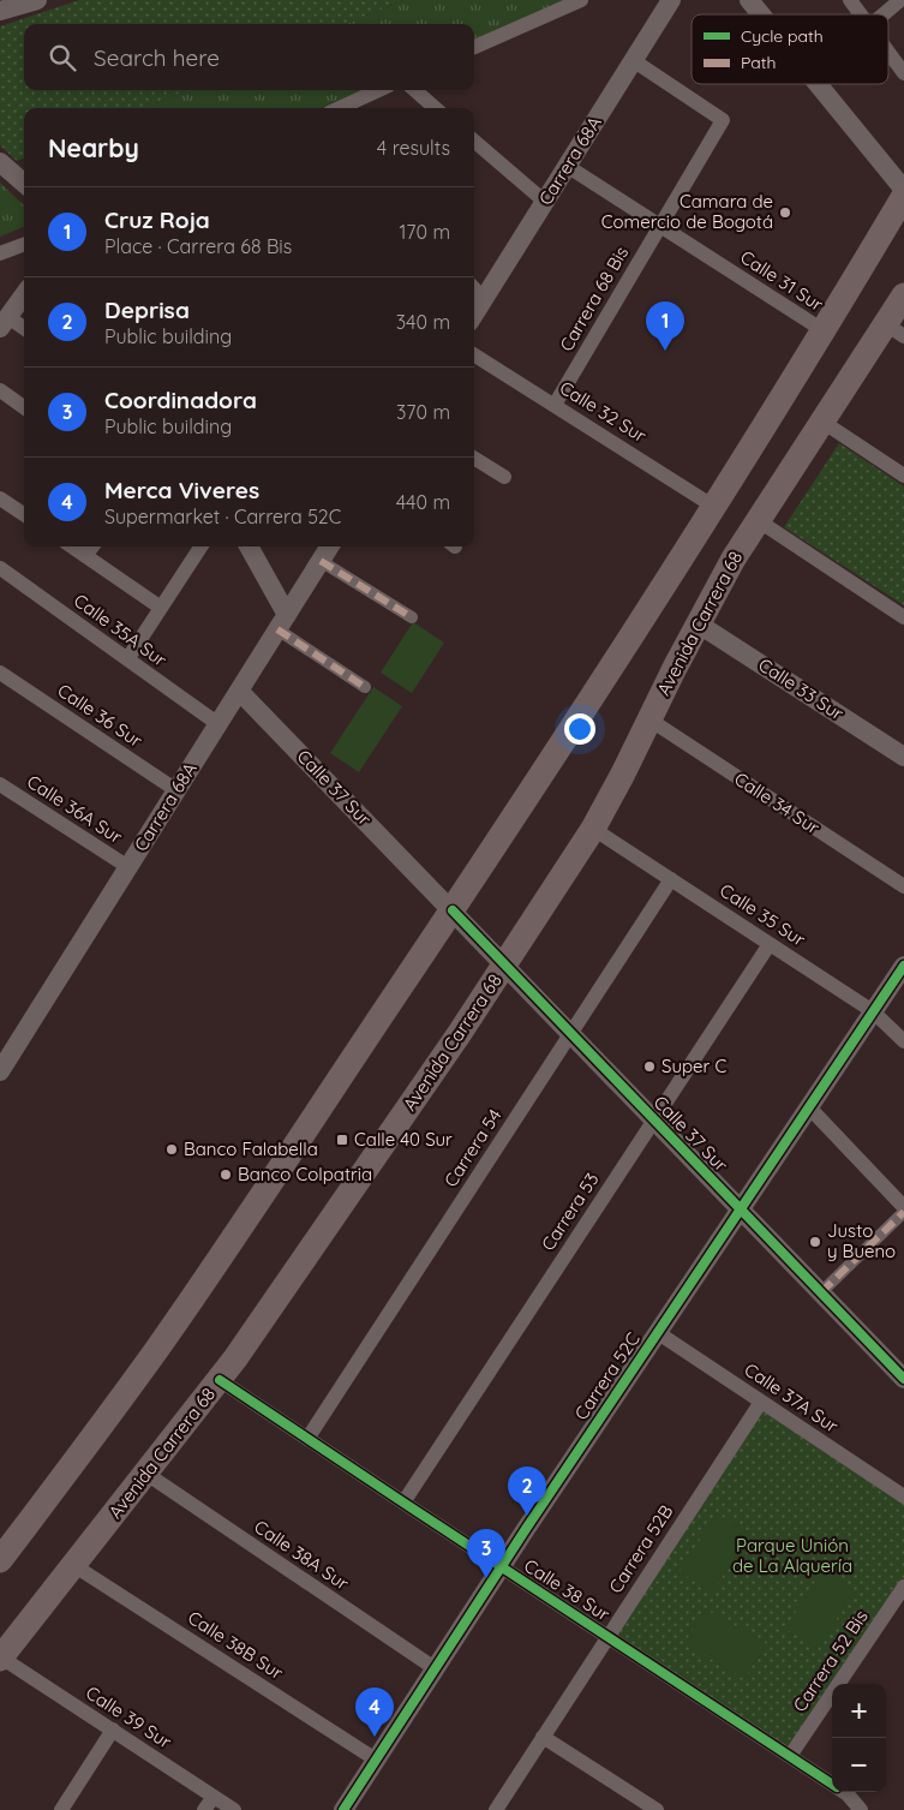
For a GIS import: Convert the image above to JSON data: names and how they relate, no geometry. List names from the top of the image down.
{
  "streets": {
    "main road": ["Avenida Carrera 68"],
    "street": [
      "Carrera 68A",
      "Calle 31 Sur",
      "Carrera 68 Bis",
      "Calle 32 Sur",
      "Calle 35A Sur",
      "Calle 33 Sur",
      "Calle 36 Sur",
      "Calle 37 Sur",
      "Calle 34 Sur",
      "Calle 36A Sur",
      "Calle 35 Sur",
      "Carrera 54",
      "Carrera 53",
      "Carrera 52C",
      "Calle 37A Sur",
      "Carrera 52B",
      "Calle 38A Sur",
      "Calle 38 Sur",
      "Calle 38B Sur",
      "Carrera 52 Bis",
      "Calle 39 Sur"
    ]
  },
  "crossings": [
    ["Carrera 68A", "Calle 31 Sur"],
    ["Carrera 68A", "Carrera 68 Bis"],
    ["Carrera 68A", "Calle 35A Sur"],
    ["Carrera 68A", "Calle 36 Sur"],
    ["Carrera 68A", "Calle 37 Sur"],
    ["Carrera 68A", "Calle 36A Sur"],
    ["Calle 31 Sur", "Carrera 68 Bis"],
    ["Carrera 68 Bis", "Calle 32 Sur"],
    ["Avenida Carrera 68", "Calle 33 Sur"],
    ["Avenida Carrera 68", "Calle 37 Sur"],
    ["Avenida Carrera 68", "Calle 34 Sur"],
    ["Avenida Carrera 68", "Calle 35 Sur"],
    ["Avenida Carrera 68", "Calle 38A Sur"],
    ["Avenida Carrera 68", "Calle 38 Sur"],
    ["Avenida Carrera 68", "Calle 38B Sur"],
    ["Avenida Carrera 68", "Calle 39 Sur"],
    ["Calle 37 Sur", "Carrera 54"],
    ["Calle 37 Sur", "Carrera 53"],
    ["Calle 37 Sur", "Carrera 52C"],
    ["Calle 35 Sur", "Carrera 54"],
    ["Calle 35 Sur", "Carrera 53"],
    ["Calle 35 Sur", "Carrera 52C"],
    ["Carrera 54", "Calle 38 Sur"],
    ["Carrera 53", "Calle 38 Sur"],
    ["Carrera 52C", "Calle 37A Sur"],
    ["Carrera 52C", "Calle 38A Sur"],
    ["Carrera 52C", "Calle 38 Sur"],
    ["Carrera 52C", "Calle 38B Sur"],
    ["Calle 37A Sur", "Carrera 52B"],
    ["Carrera 52B", "Calle 38 Sur"],
    ["Calle 38 Sur", "Carrera 52 Bis"]
  ],
  "parks": ["Parque Unión de La Alquería"],
  "places": {
    "other": [
      "Camara de Comercio de Bogotá",
      "Super C",
      "Banco Falabella",
      "Banco Colpatria",
      "Justo y Bueno"
    ],
    "transit": ["Calle 40 Sur"]
  },
  "legend": ["Cycle path", "Path"],
  "page": {
    "search": "Search here",
    "heading": ["Nearby", "4 results"],
    "list": [
      {
        "mark": "1",
        "name": "Cruz Roja",
        "note": "Place · Carrera 68 Bis",
        "value": "170 m"
      },
      {
        "mark": "2",
        "name": "Deprisa",
        "note": "Public building",
        "value": "340 m"
      },
      {
        "mark": "3",
        "name": "Coordinadora",
        "note": "Public building",
        "value": "370 m"
      },
      {
        "mark": "4",
        "name": "Merca Viveres",
        "note": "Supermarket · Carrera 52C",
        "value": "440 m"
      }
    ],
    "pins": [
      "1",
      "2",
      "3",
      "4"
    ],
    "map_buttons": ["+", "−"]
  }
}
